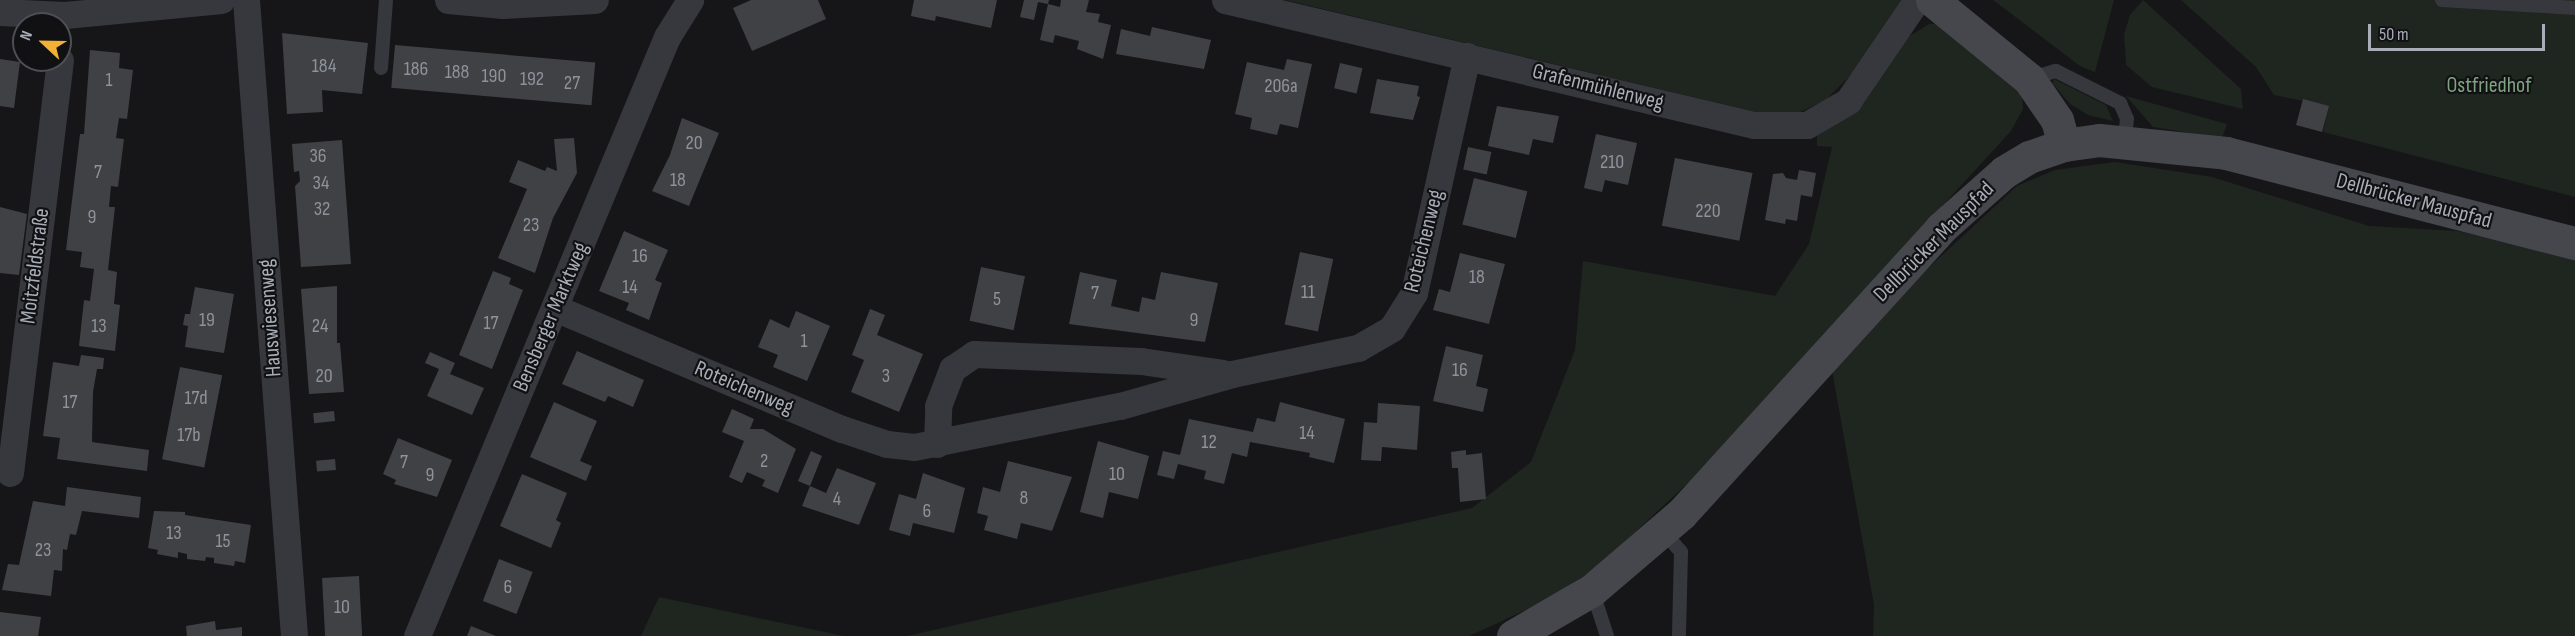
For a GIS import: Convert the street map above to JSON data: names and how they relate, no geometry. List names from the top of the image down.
{
  "streets": {
    "main road": ["Dellbrücker Mauspfad"],
    "street": [
      "Grafenmühlenweg",
      "Roteichenweg",
      "Moitzfeldstraße",
      "Bensberger Marktweg",
      "Hauswiesenweg"
    ]
  },
  "crossings": [
    ["Grafenmühlenweg", "Roteichenweg"],
    ["Roteichenweg", "Bensberger Marktweg"]
  ],
  "parks": ["Ostfriedhof"],
  "house_numbers": [
    "184",
    "186",
    "188",
    "190",
    "192",
    "1",
    "27",
    "206a",
    "20",
    "36",
    "210",
    "7",
    "18",
    "34",
    "32",
    "220",
    "9",
    "23",
    "16",
    "18",
    "14",
    "11",
    "7",
    "5",
    "19",
    "9",
    "17",
    "13",
    "24",
    "1",
    "16",
    "20",
    "3",
    "17d",
    "17",
    "14",
    "17b",
    "12",
    "2",
    "7",
    "10",
    "9",
    "8",
    "4",
    "6",
    "13",
    "15",
    "23",
    "6",
    "10"
  ],
  "scale_bar": "50 m",
  "north": "left"
}
